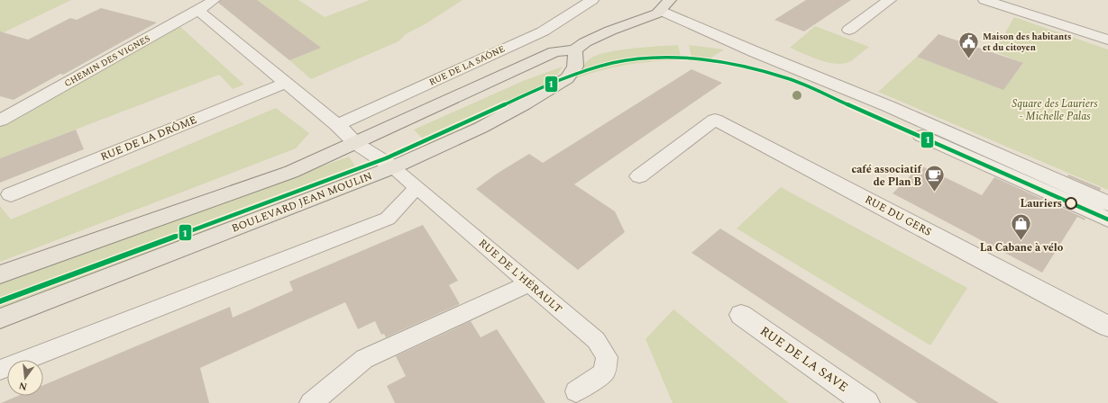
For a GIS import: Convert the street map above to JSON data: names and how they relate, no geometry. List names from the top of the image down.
{
  "streets": {
    "main road": ["BOULEVARD JEAN MOULIN"],
    "street": [
      "CHEMIN DES VIGNES",
      "RUE DE LA SAÔNE",
      "RUE DE LA DRÔME",
      "RUE DU GERS",
      "RUE DE LA SAVE"
    ],
    "lane": ["RUE DE L'HÉRAULT"]
  },
  "crossings": [
    ["BOULEVARD JEAN MOULIN", "RUE DE L'HÉRAULT"]
  ],
  "parks": ["Square des Lauriers - Michelle Palas"],
  "places": {
    "public building": ["Maison des habitants et du citoyen"],
    "cafe": ["café associatif de Plan B"],
    "other": ["Lauriers"],
    "shop": ["La Cabane à vélo"]
  },
  "lines": ["transit line 1"],
  "north": "bottom"
}
